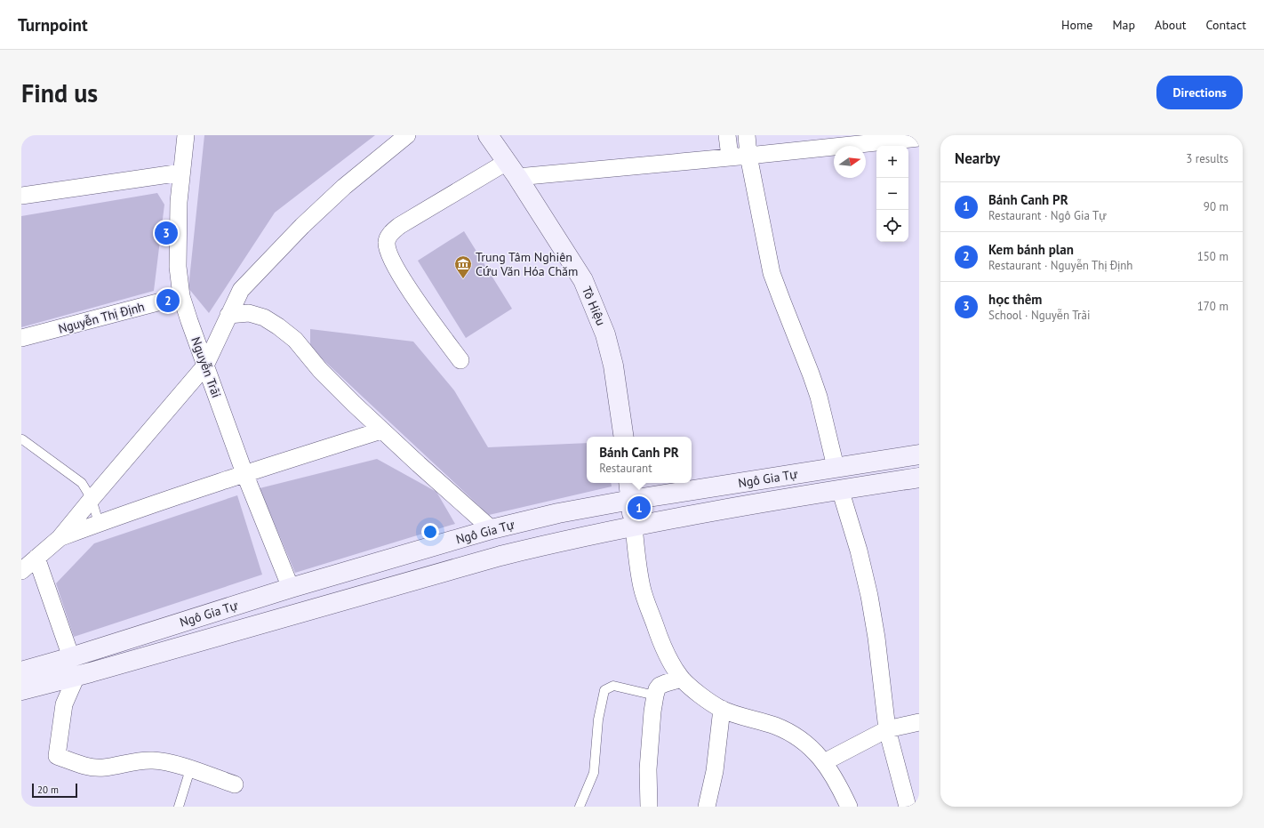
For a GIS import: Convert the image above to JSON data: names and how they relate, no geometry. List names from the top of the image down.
{
  "streets": {
    "main road": ["Tô Hiệu", "Ngô Gia Tự"],
    "street": ["Nguyễn Thị Định", "Nguyễn Trãi"]
  },
  "crossings": [
    ["Nguyễn Thị Định", "Nguyễn Trãi"],
    ["Nguyễn Trãi", "Ngô Gia Tự"]
  ],
  "places": {
    "museum": ["Trung Tâm Nghiên Cứu Văn Hóa Chăm"]
  },
  "scale_bar": "20 m",
  "north": "right",
  "page": {
    "header": "Turnpoint",
    "nav": [
      "Home",
      "Map",
      "About",
      "Contact"
    ],
    "buttons": "Directions",
    "title": "Find us",
    "heading": ["Nearby", "3 results"],
    "map_buttons": ["+", "−"],
    "list": [
      {
        "mark": "1",
        "name": "Bánh Canh PR",
        "note": "Restaurant · Ngô Gia Tự",
        "value": "90 m"
      },
      {
        "mark": "2",
        "name": "Kem bánh plan",
        "note": "Restaurant · Nguyễn Thị Định",
        "value": "150 m"
      },
      {
        "mark": "3",
        "name": "học thêm",
        "note": "School · Nguyễn Trãi",
        "value": "170 m"
      }
    ],
    "pins": ["3", "2", "1"],
    "popup": ["Bánh Canh PR", "Restaurant"],
    "scale": "20 m"
  }
}
